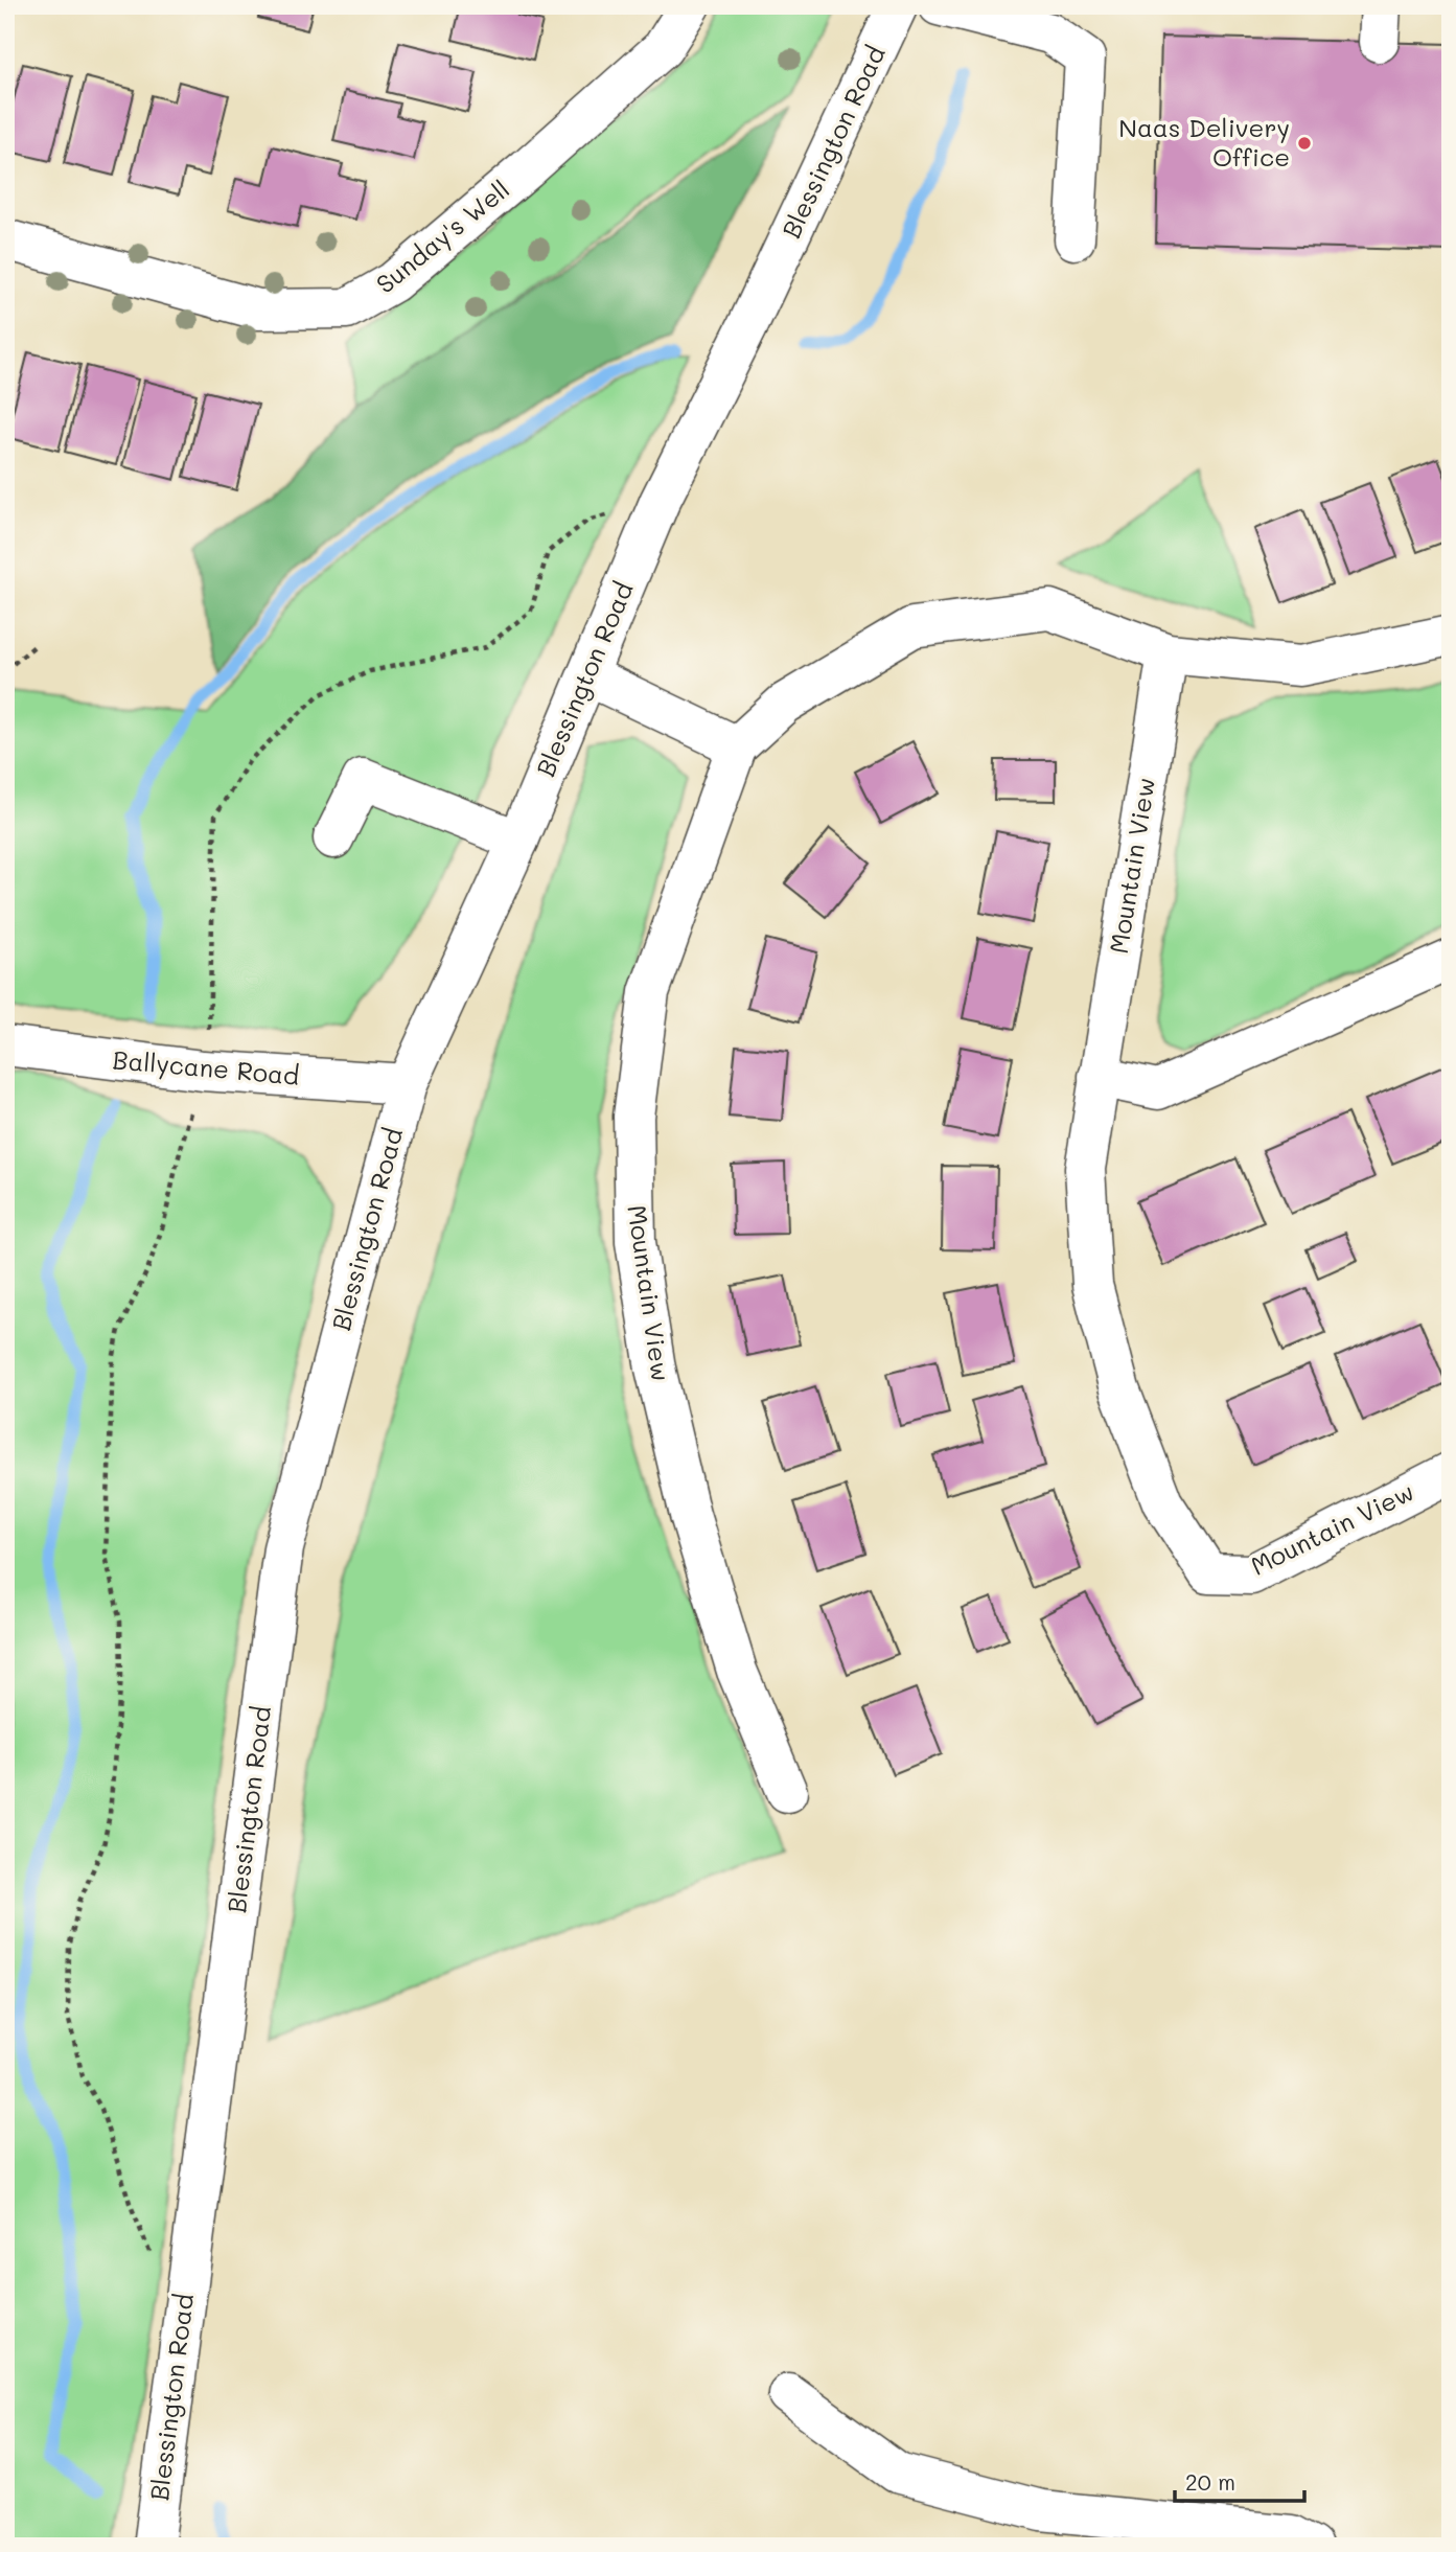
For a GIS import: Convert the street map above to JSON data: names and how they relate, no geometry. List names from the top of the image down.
{
  "streets": {
    "street": [
      "Blessington Road",
      "Sunday's Well",
      "Mountain View",
      "Ballycane Road"
    ]
  },
  "crossings": [
    ["Blessington Road", "Ballycane Road"]
  ],
  "places": ["Naas Delivery Office"],
  "scale_bar": "20 m"
}
